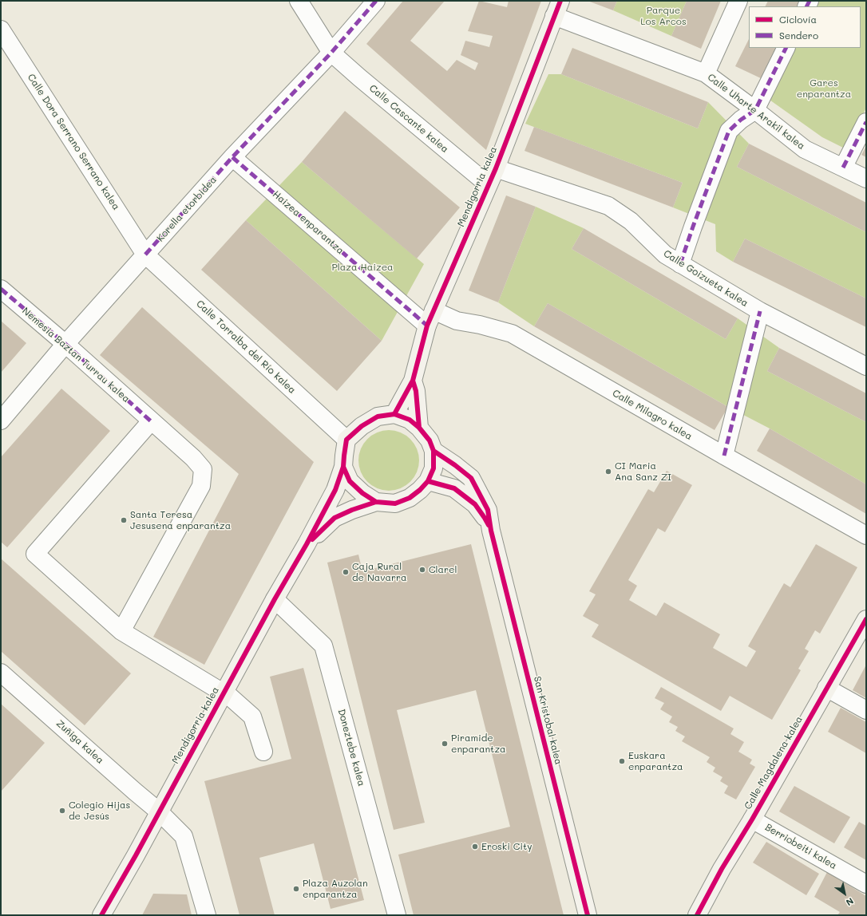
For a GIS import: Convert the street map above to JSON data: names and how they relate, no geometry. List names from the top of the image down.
{
  "streets": {
    "street": [
      "Calle Uharte Arakil kalea",
      "Calle Cascante kalea",
      "Calle Dora Serrano Serrano kalea",
      "Mendigorria kalea",
      "Korella etorbidea",
      "Haizea enparantza",
      "Calle Goizueta kalea",
      "Calle Torralba del Río kalea",
      "Nemesia Baztan Turrau kalea",
      "Calle Milagro kalea",
      "San Kristobal kalea",
      "Zuñiga kalea",
      "Doneztebe kalea",
      "Calle Magdalena kalea",
      "Berriobeiti kalea"
    ]
  },
  "crossings": [
    ["Calle Uharte Arakil kalea", "Mendigorria kalea"],
    ["Calle Cascante kalea", "Mendigorria kalea"],
    ["Calle Cascante kalea", "Korella etorbidea"],
    ["Calle Dora Serrano Serrano kalea", "Korella etorbidea"],
    ["Calle Dora Serrano Serrano kalea", "Calle Torralba del Río kalea"],
    ["Mendigorria kalea", "Haizea enparantza"],
    ["Mendigorria kalea", "Calle Goizueta kalea"],
    ["Mendigorria kalea", "Calle Torralba del Río kalea"],
    ["Mendigorria kalea", "Calle Milagro kalea"],
    ["Mendigorria kalea", "San Kristobal kalea"],
    ["Mendigorria kalea", "Zuñiga kalea"],
    ["Mendigorria kalea", "Doneztebe kalea"],
    ["Korella etorbidea", "Haizea enparantza"],
    ["Korella etorbidea", "Calle Torralba del Río kalea"],
    ["Korella etorbidea", "Nemesia Baztan Turrau kalea"],
    ["Haizea enparantza", "Calle Milagro kalea"],
    ["Calle Torralba del Río kalea", "San Kristobal kalea"],
    ["Calle Magdalena kalea", "Berriobeiti kalea"]
  ],
  "parks": ["Parque Los Arcos", "Gares enparantza", "Plaza Haizea"],
  "places": [
    "CI Maria Ana Sanz ZI",
    "Santa Teresa Jesusena enparantza",
    "Clarel",
    "Caja Rural de Navarra",
    "Piramide enparantza",
    "Euskara enparantza",
    "Colegio Hijas de Jesús",
    "Eroski City",
    "Plaza Auzolan enparantza"
  ],
  "legend": ["Ciclovía", "Sendero"],
  "north": "bottom right"
}
